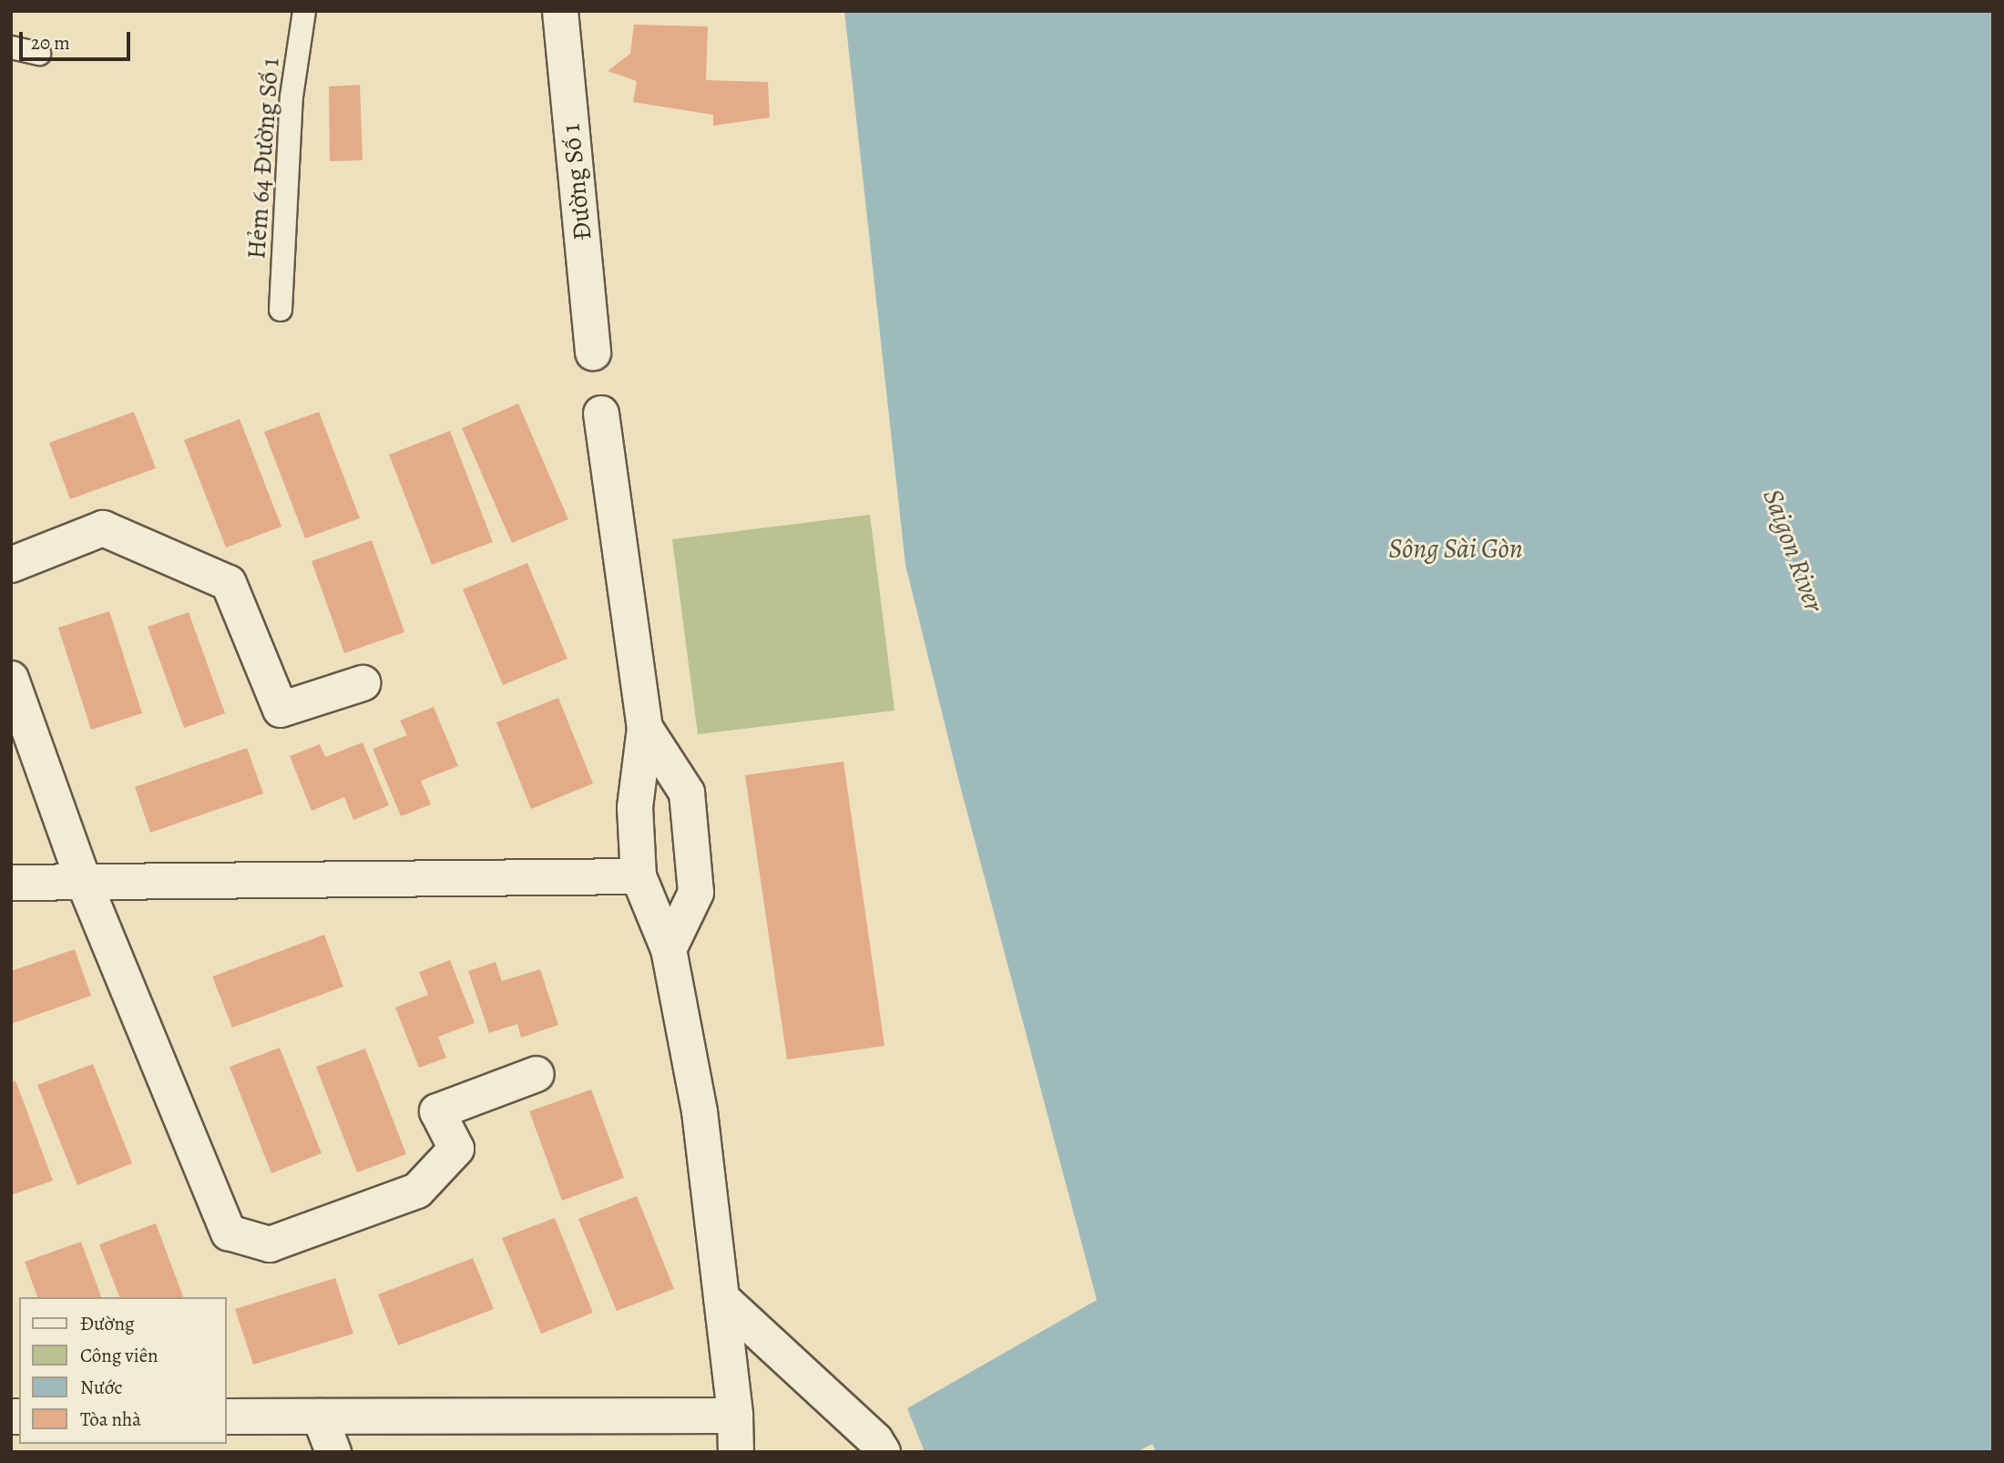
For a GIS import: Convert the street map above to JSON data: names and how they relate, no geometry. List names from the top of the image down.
{
  "streets": {
    "street": ["Đường Số 1"],
    "lane": ["Hẻm 64 Đường Số 1"]
  },
  "water": ["Sông Sài Gòn", "Saigon River"],
  "legend": [
    "Đường",
    "Công viên",
    "Nước",
    "Tòa nhà"
  ],
  "scale_bar": "20 m"
}
